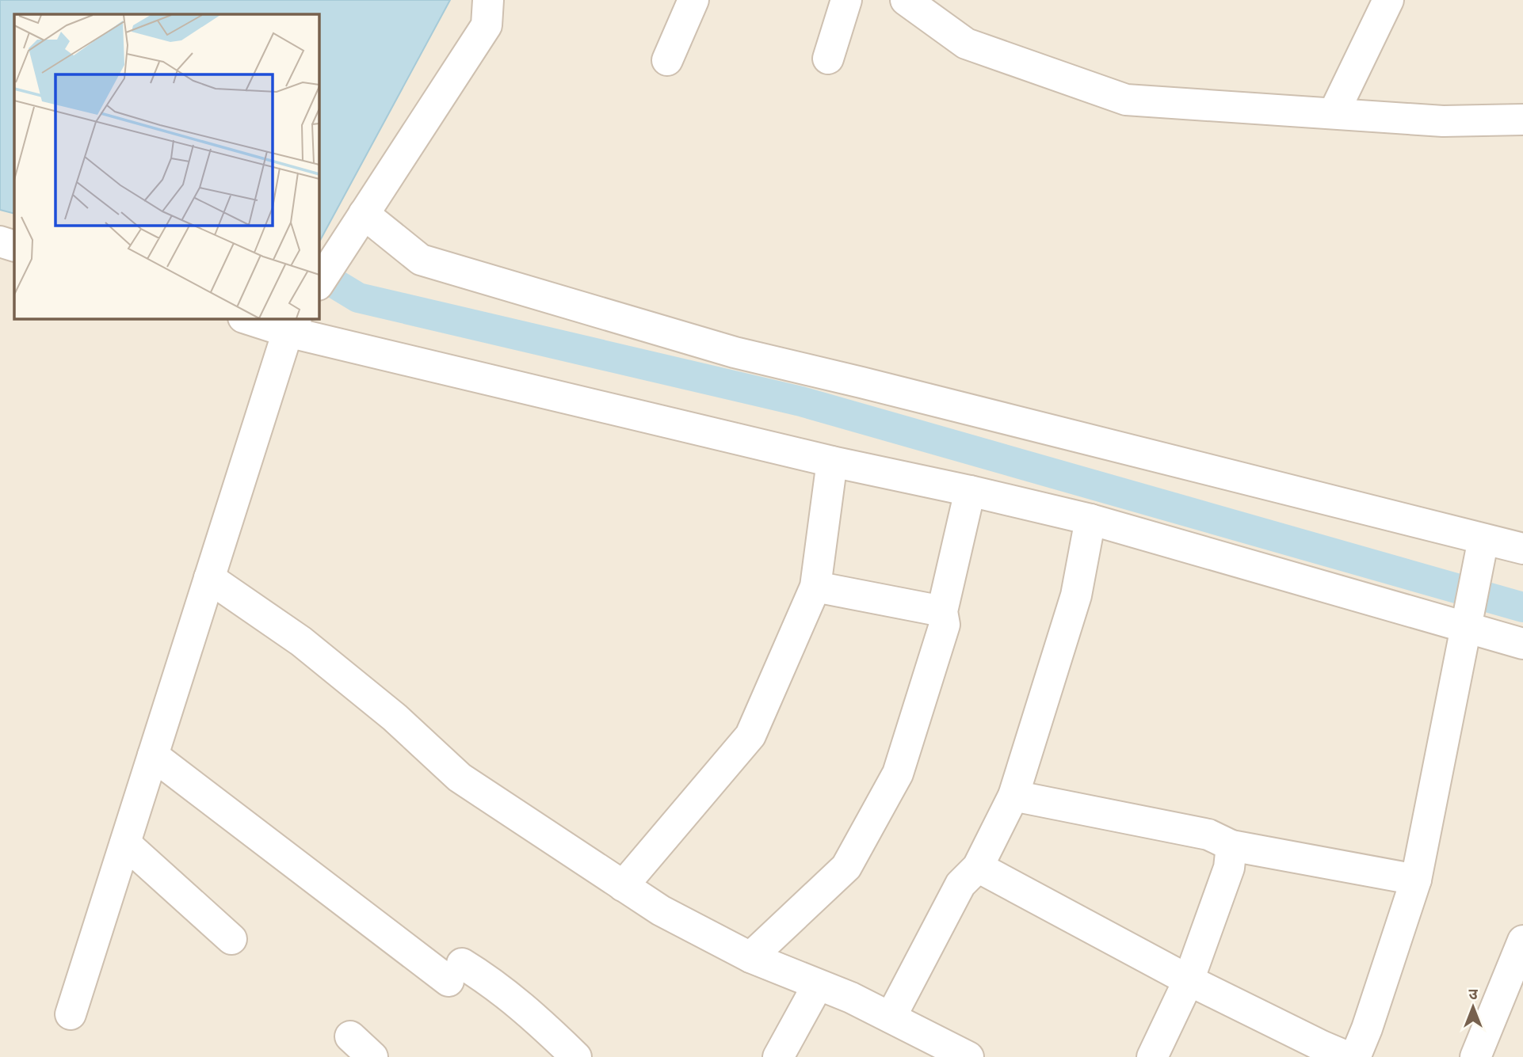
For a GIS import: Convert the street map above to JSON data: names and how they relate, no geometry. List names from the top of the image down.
{
  "north": "top"
}
